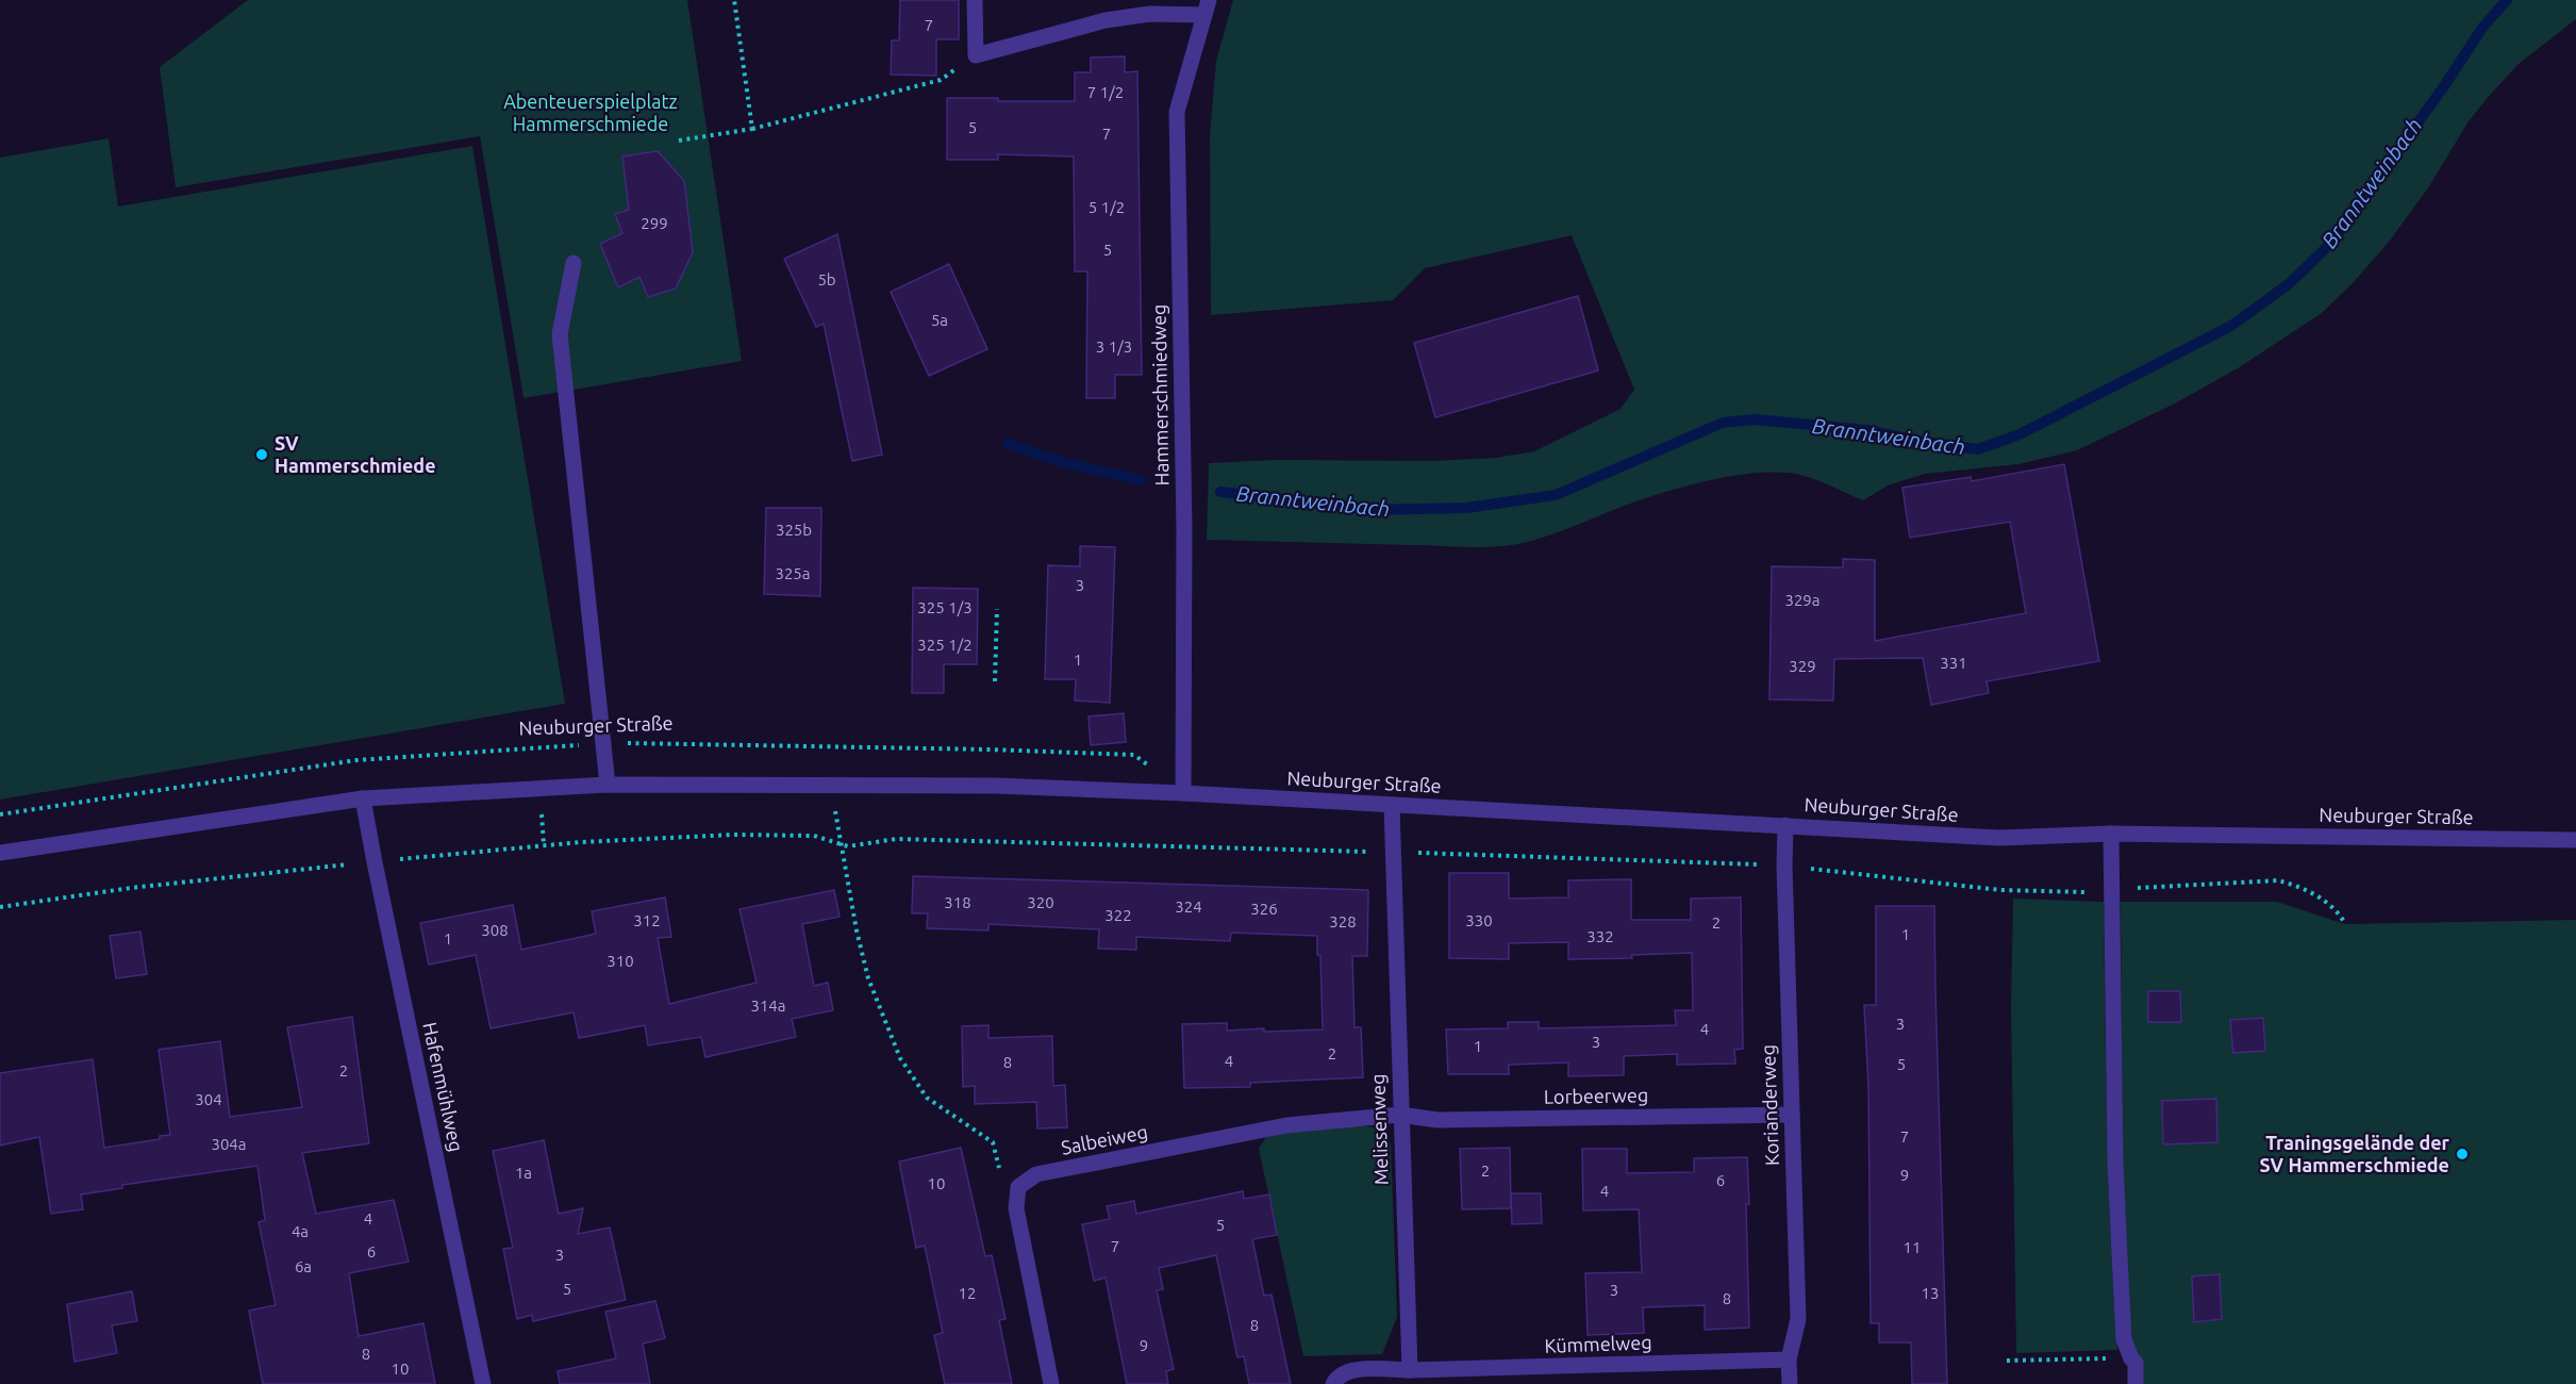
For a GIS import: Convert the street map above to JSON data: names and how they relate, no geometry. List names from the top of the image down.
{
  "streets": {
    "street": [
      "Hammerschmiedweg",
      "Neuburger Straße",
      "Hafenmühlweg",
      "Lorbeerweg",
      "Korianderweg",
      "Melissenweg",
      "Salbeiweg",
      "Kümmelweg"
    ]
  },
  "crossings": [
    ["Hammerschmiedweg", "Neuburger Straße"],
    ["Neuburger Straße", "Hafenmühlweg"],
    ["Neuburger Straße", "Korianderweg"],
    ["Neuburger Straße", "Melissenweg"],
    ["Lorbeerweg", "Korianderweg"],
    ["Lorbeerweg", "Melissenweg"],
    ["Lorbeerweg", "Salbeiweg"],
    ["Korianderweg", "Kümmelweg"],
    ["Melissenweg", "Salbeiweg"],
    ["Melissenweg", "Kümmelweg"]
  ],
  "water": ["Branntweinbach"],
  "parks": ["Abenteuerspielplatz Hammerschmiede"],
  "places": ["SV Hammerschmiede", "Traningsgelände der SV Hammerschmiede"],
  "house_numbers": [
    "7",
    "7 1/2",
    "5",
    "7",
    "5 1/2",
    "299",
    "5",
    "5b",
    "5a",
    "3 1/3",
    "325b",
    "325a",
    "3",
    "329a",
    "325 1/3",
    "325 1/2",
    "1",
    "331",
    "329",
    "318",
    "320",
    "324",
    "326",
    "322",
    "312",
    "330",
    "328",
    "2",
    "308",
    "1",
    "332",
    "1",
    "310",
    "314a",
    "3",
    "4",
    "3",
    "1",
    "2",
    "4",
    "8",
    "5",
    "2",
    "304",
    "7",
    "304a",
    "2",
    "1a",
    "9",
    "6",
    "10",
    "4",
    "4",
    "5",
    "4a",
    "7",
    "11",
    "6",
    "3",
    "6a",
    "5",
    "3",
    "12",
    "13",
    "8",
    "8",
    "9",
    "8",
    "10"
  ]
}
